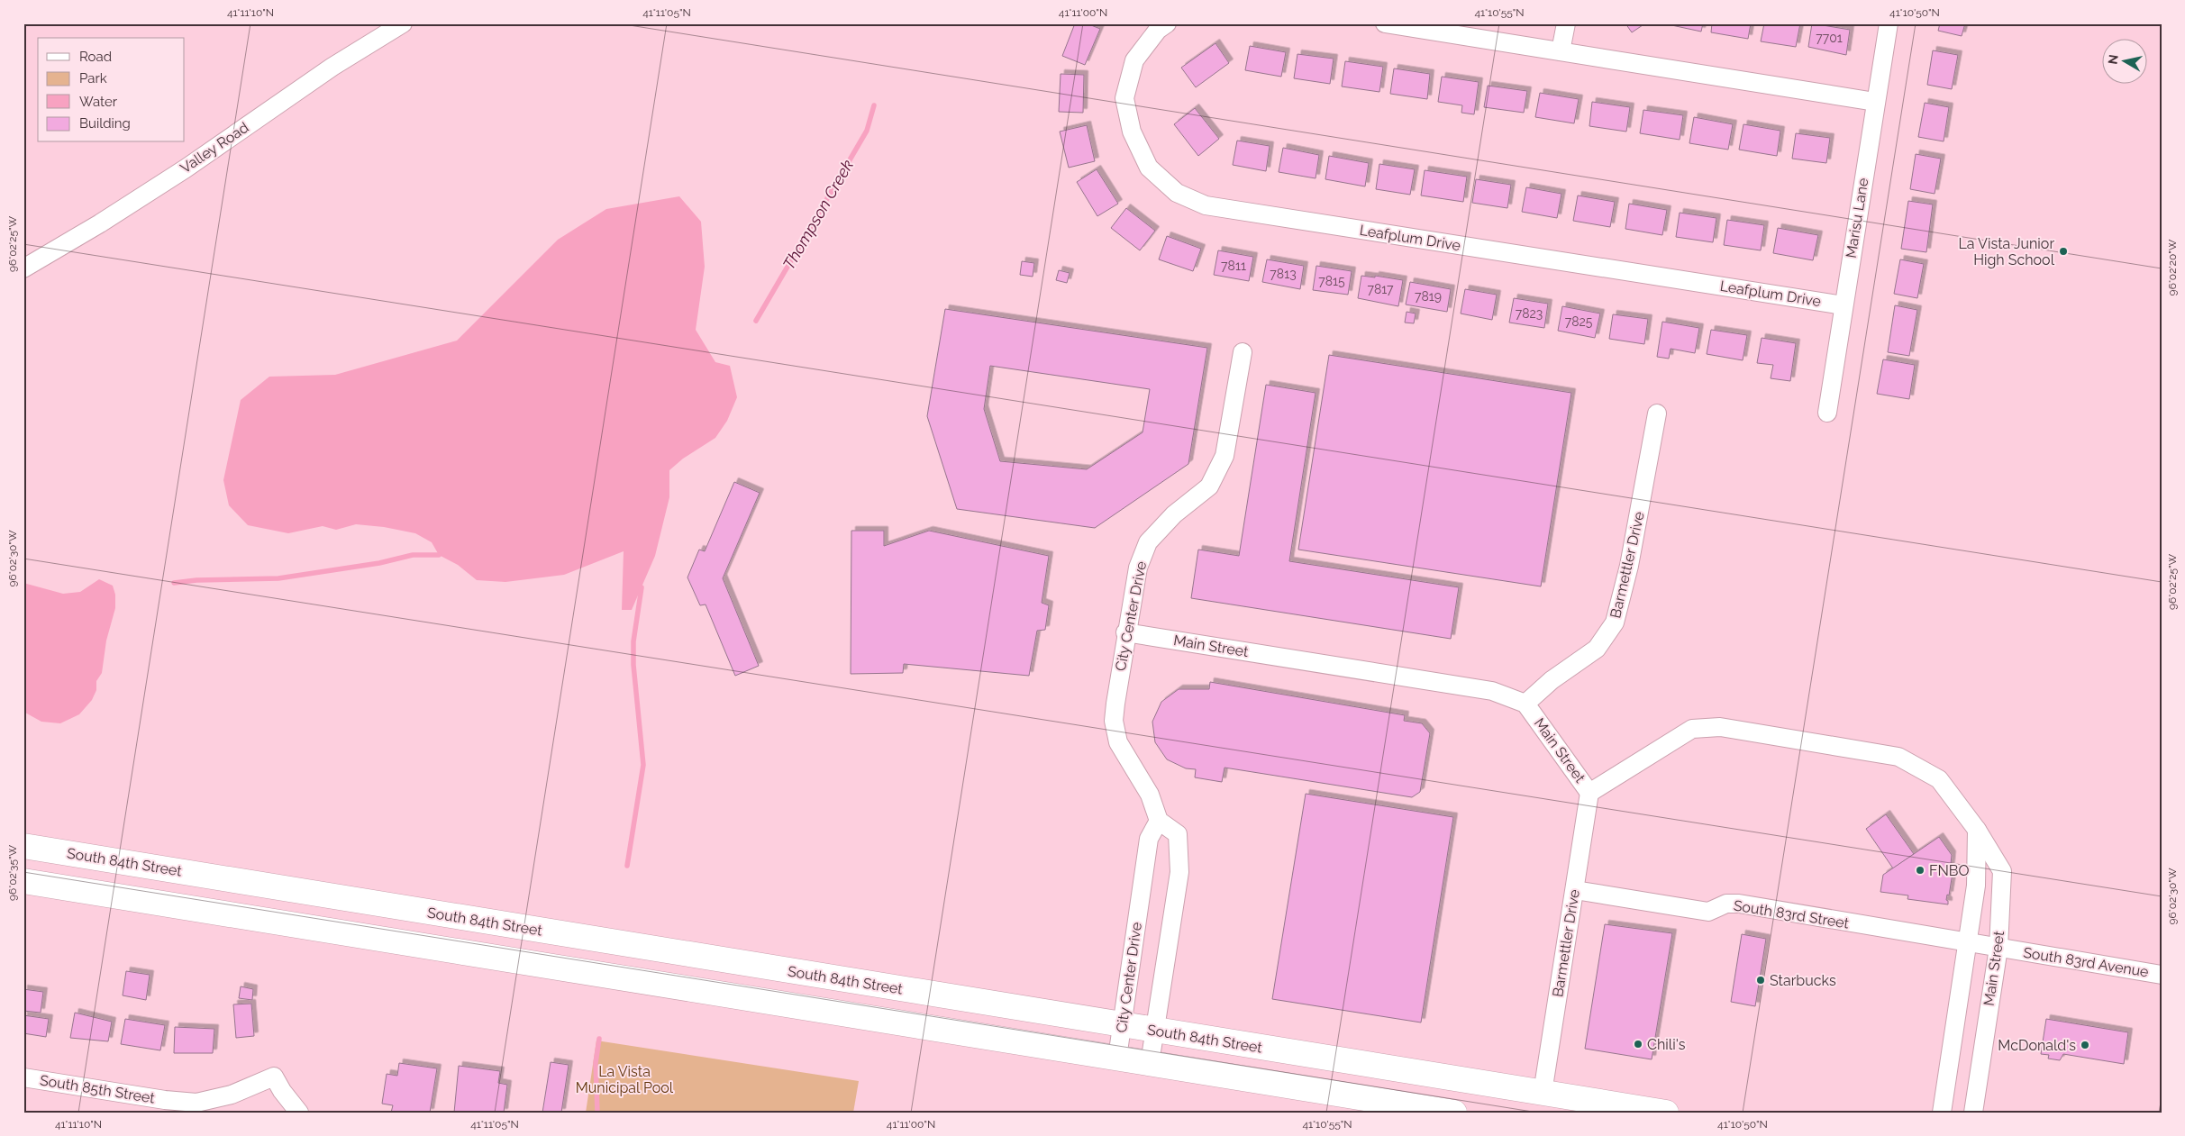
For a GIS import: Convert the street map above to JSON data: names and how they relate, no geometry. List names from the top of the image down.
{
  "streets": {
    "main road": ["South 84th Street"],
    "street": [
      "Valley Road",
      "Marisu Lane",
      "Leafplum Drive",
      "Barmettler Drive",
      "City Center Drive",
      "Main Street",
      "South 83rd Street",
      "South 83rd Avenue",
      "South 85th Street"
    ]
  },
  "crossings": [
    ["Marisu Lane", "Leafplum Drive"],
    ["Barmettler Drive", "Main Street"],
    ["Barmettler Drive", "South 84th Street"],
    ["Barmettler Drive", "South 83rd Street"],
    ["City Center Drive", "Main Street"],
    ["City Center Drive", "South 84th Street"],
    ["Main Street", "South 83rd Avenue"],
    ["South 83rd Street", "South 83rd Avenue"]
  ],
  "water": ["Thompson Creek"],
  "parks": ["La Vista Municipal Pool"],
  "places": [
    "La Vista Junior High School",
    "FNBO",
    "Starbucks",
    "Chili's",
    "McDonald's"
  ],
  "house_numbers": [
    "7701",
    "7811",
    "7813",
    "7815",
    "7817",
    "7819",
    "7823",
    "7825"
  ],
  "legend": [
    "Road",
    "Park",
    "Water",
    "Building"
  ],
  "north": "left",
  "coordinates": [
    "41°11'10\"N",
    "41°11'05\"N",
    "41°11'00\"N",
    "41°10'55\"N",
    "41°10'50\"N",
    "96°02'25\"W",
    "96°02'20\"W",
    "96°02'30\"W",
    "96°02'35\"W"
  ]
}
